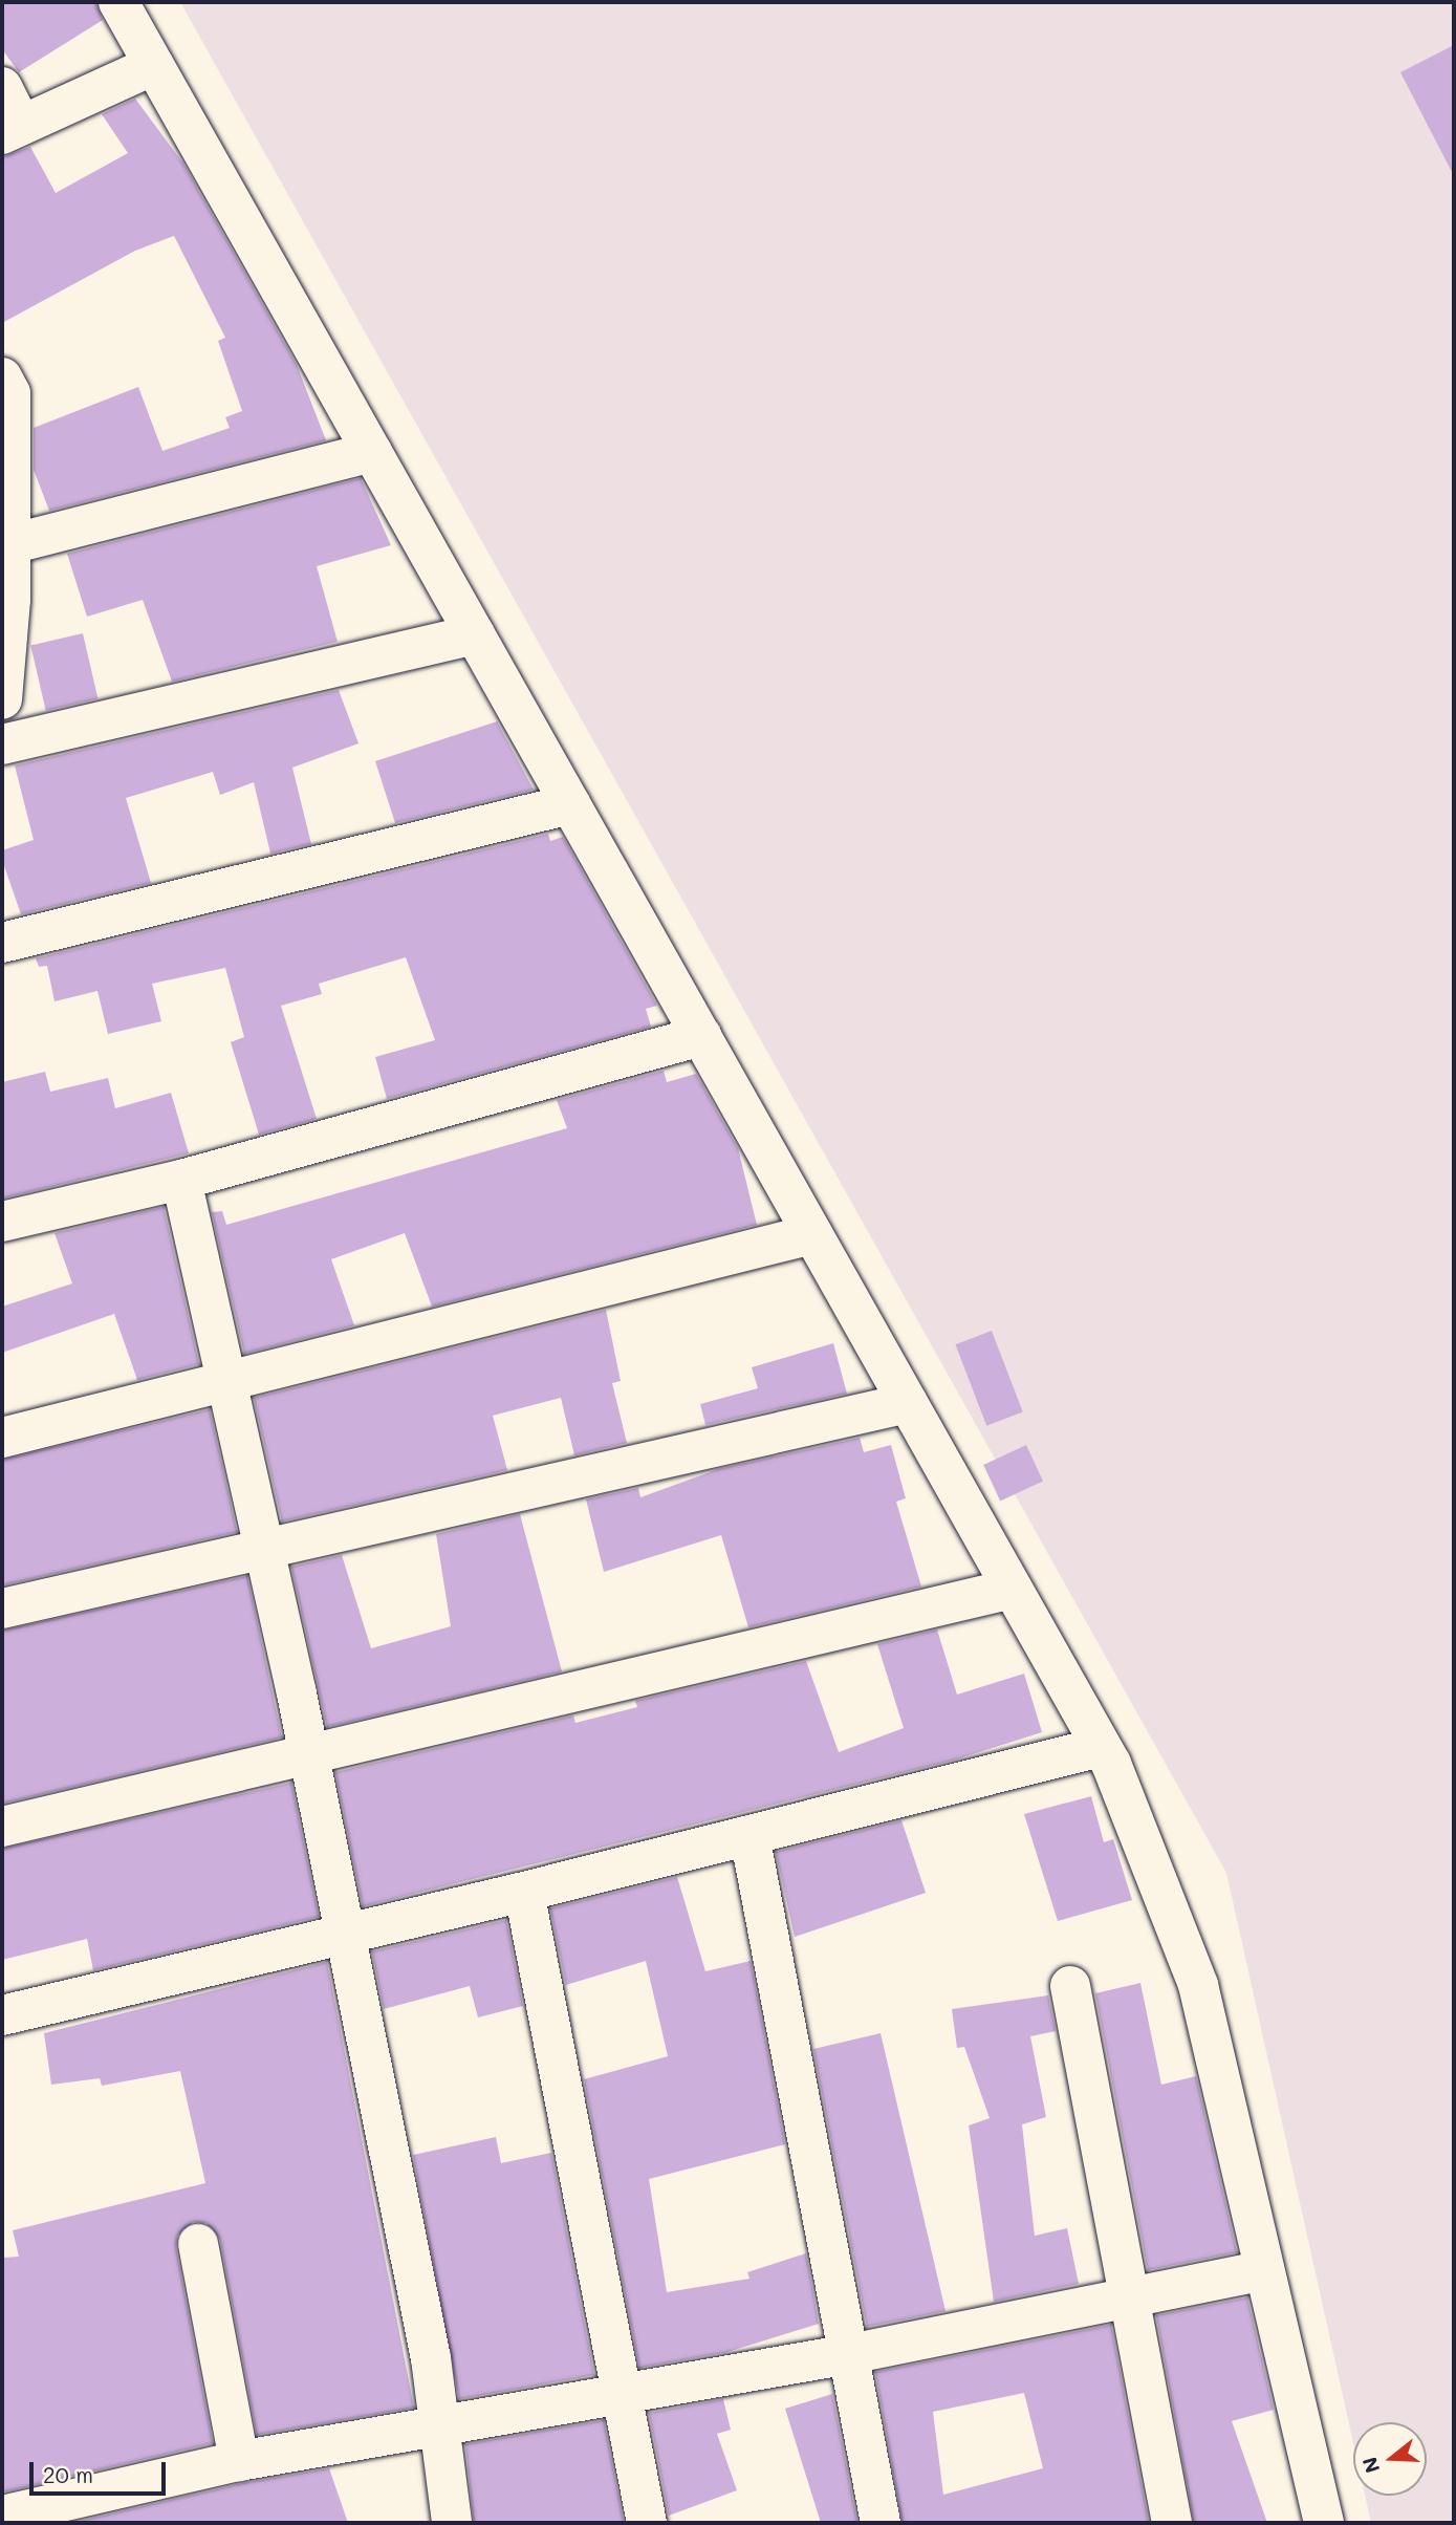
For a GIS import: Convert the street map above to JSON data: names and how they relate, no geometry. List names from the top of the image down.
{
  "scale_bar": "20 m",
  "north": "left"
}
